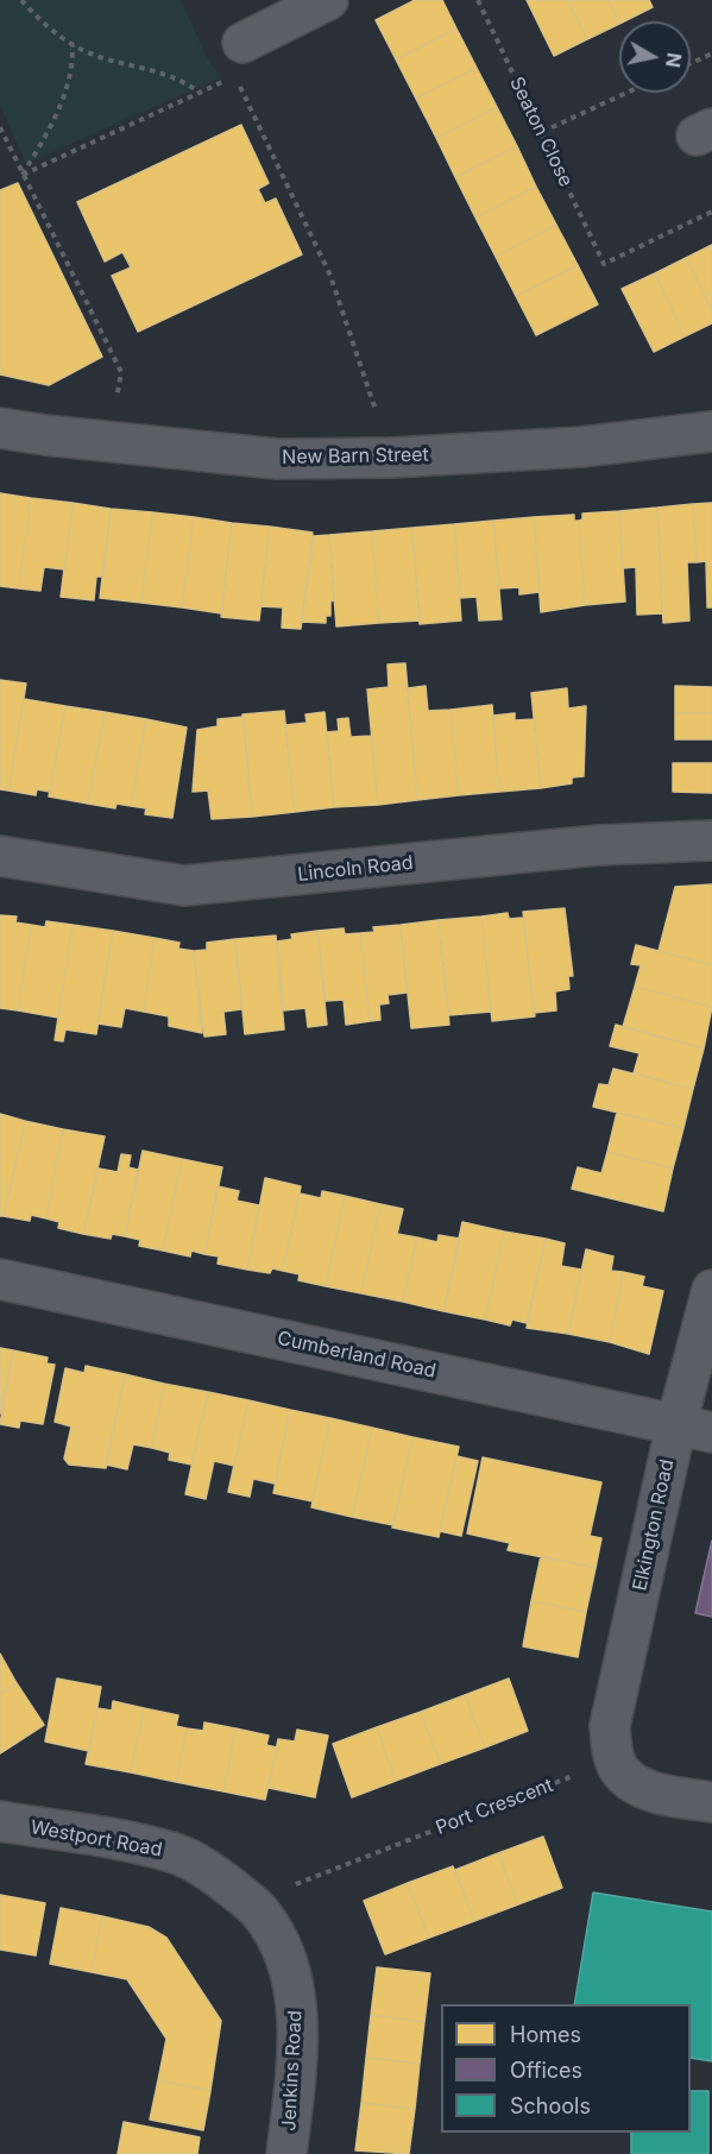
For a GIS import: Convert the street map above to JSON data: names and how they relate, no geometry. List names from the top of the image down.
{
  "streets": {
    "street": [
      "New Barn Street",
      "Lincoln Road",
      "Cumberland Road",
      "Elkington Road",
      "Westport Road",
      "Jenkins Road"
    ],
    "path": ["Seaton Close", "Port Crescent"]
  },
  "crossings": [
    ["Cumberland Road", "Elkington Road"],
    ["Elkington Road", "Port Crescent"],
    ["Westport Road", "Jenkins Road"]
  ],
  "legend": ["Homes", "Offices", "Schools"],
  "north": "right"
}
